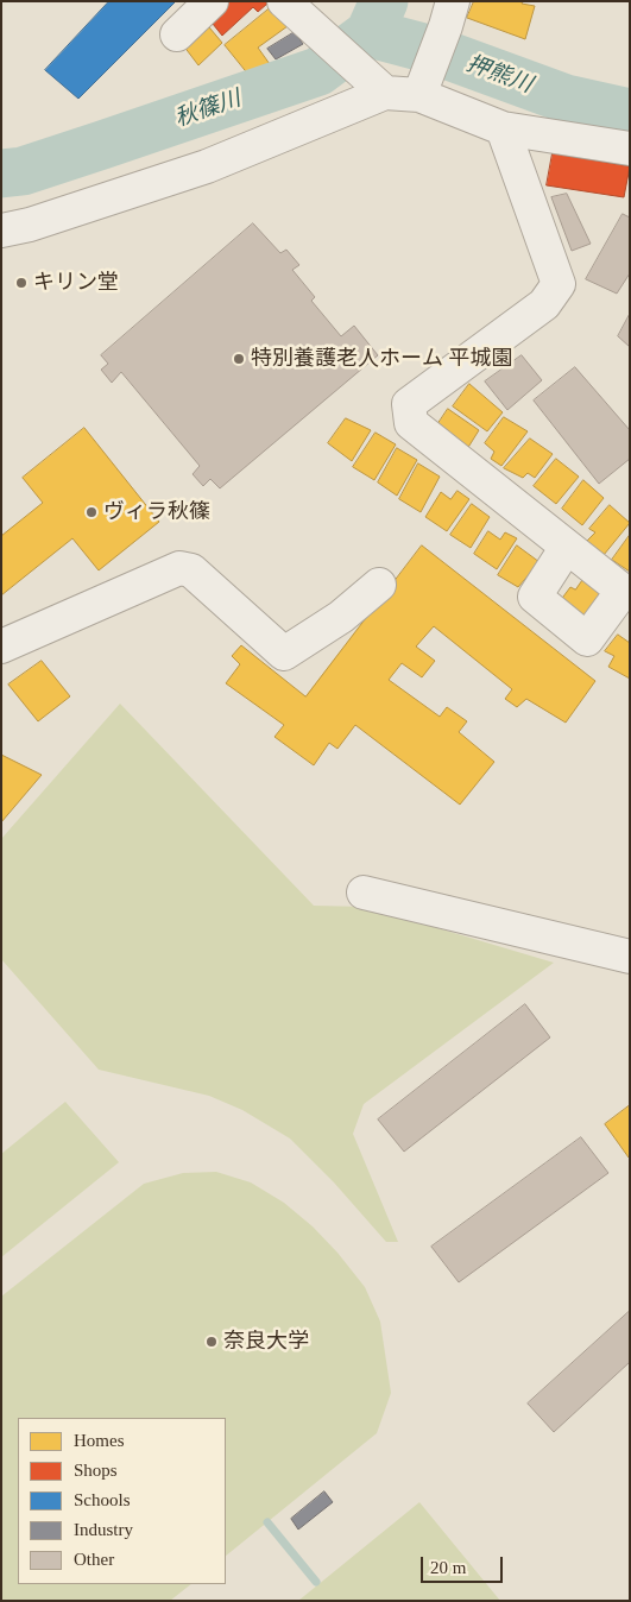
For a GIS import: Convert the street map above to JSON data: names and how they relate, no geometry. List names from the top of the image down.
{
  "water": ["押熊川", "秋篠川"],
  "places": [
    "キリン堂",
    "特別養護老人ホーム 平城園",
    "ヴィラ秋篠",
    "奈良大学"
  ],
  "legend": [
    "Homes",
    "Shops",
    "Schools",
    "Industry",
    "Other"
  ],
  "scale_bar": "20 m"
}
